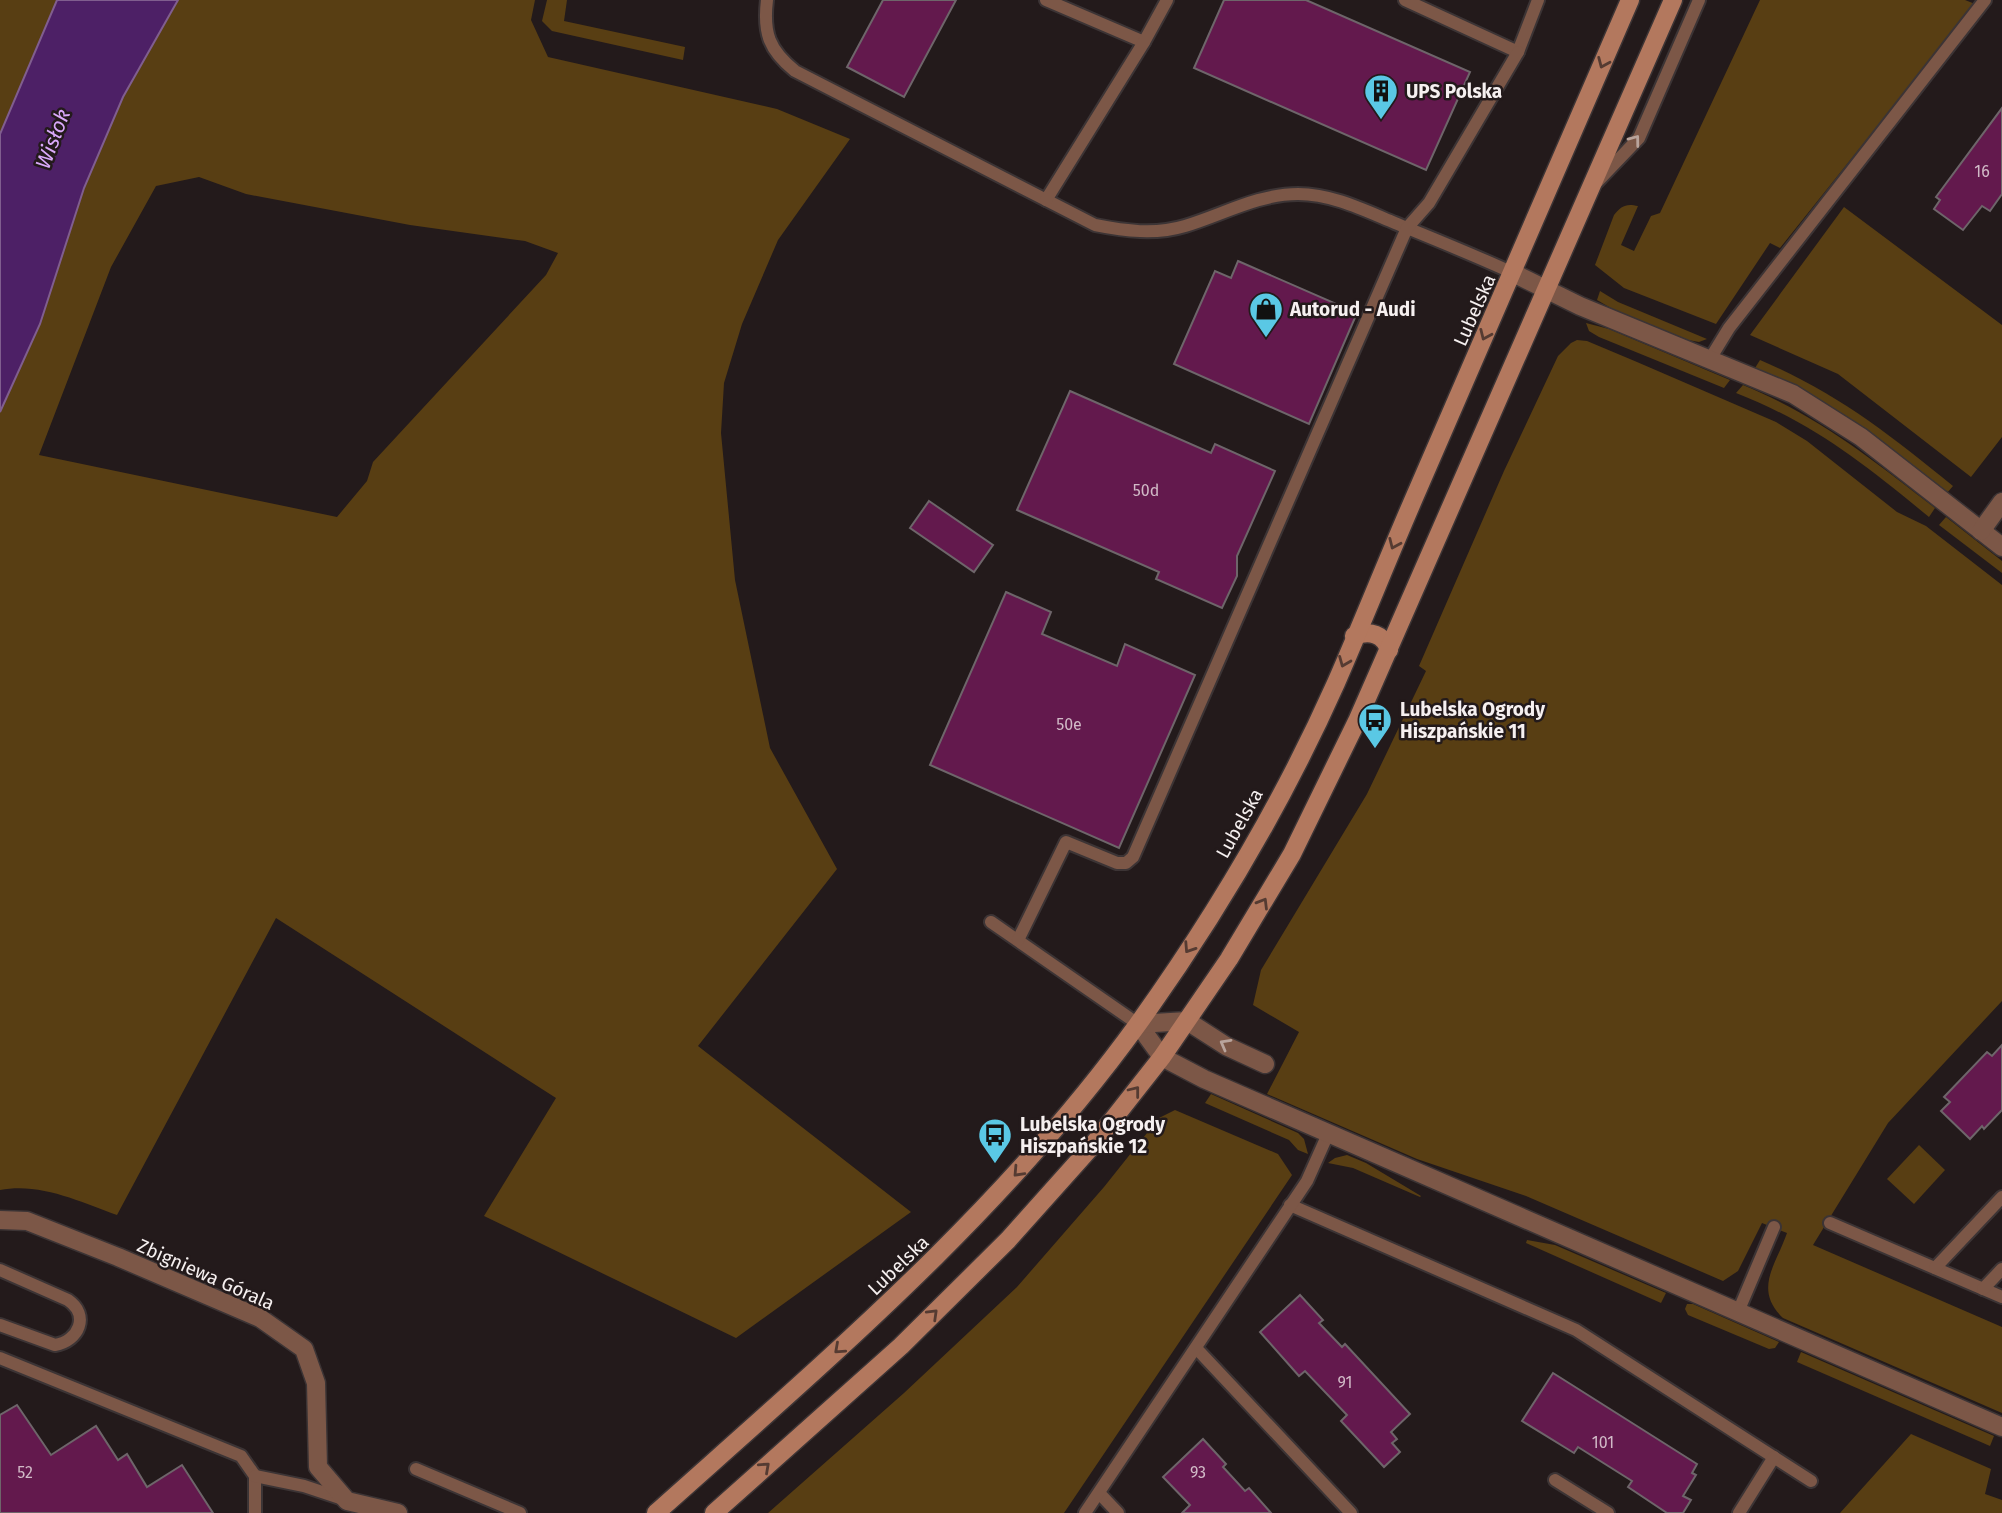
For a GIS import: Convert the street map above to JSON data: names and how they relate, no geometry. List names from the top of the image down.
{
  "streets": {
    "main road": ["Lubelska"],
    "street": ["Zbigniewa Górala"]
  },
  "water": ["Wisłok"],
  "places": {
    "building": ["UPS Polska"],
    "shop": ["Autorud - Audi"],
    "bus stop": ["Lubelska Ogrody Hiszpańskie 11", "Lubelska Ogrody Hiszpańskie 12"]
  },
  "house_numbers": [
    "16",
    "50d",
    "50e",
    "91",
    "101",
    "52",
    "93"
  ]
}
